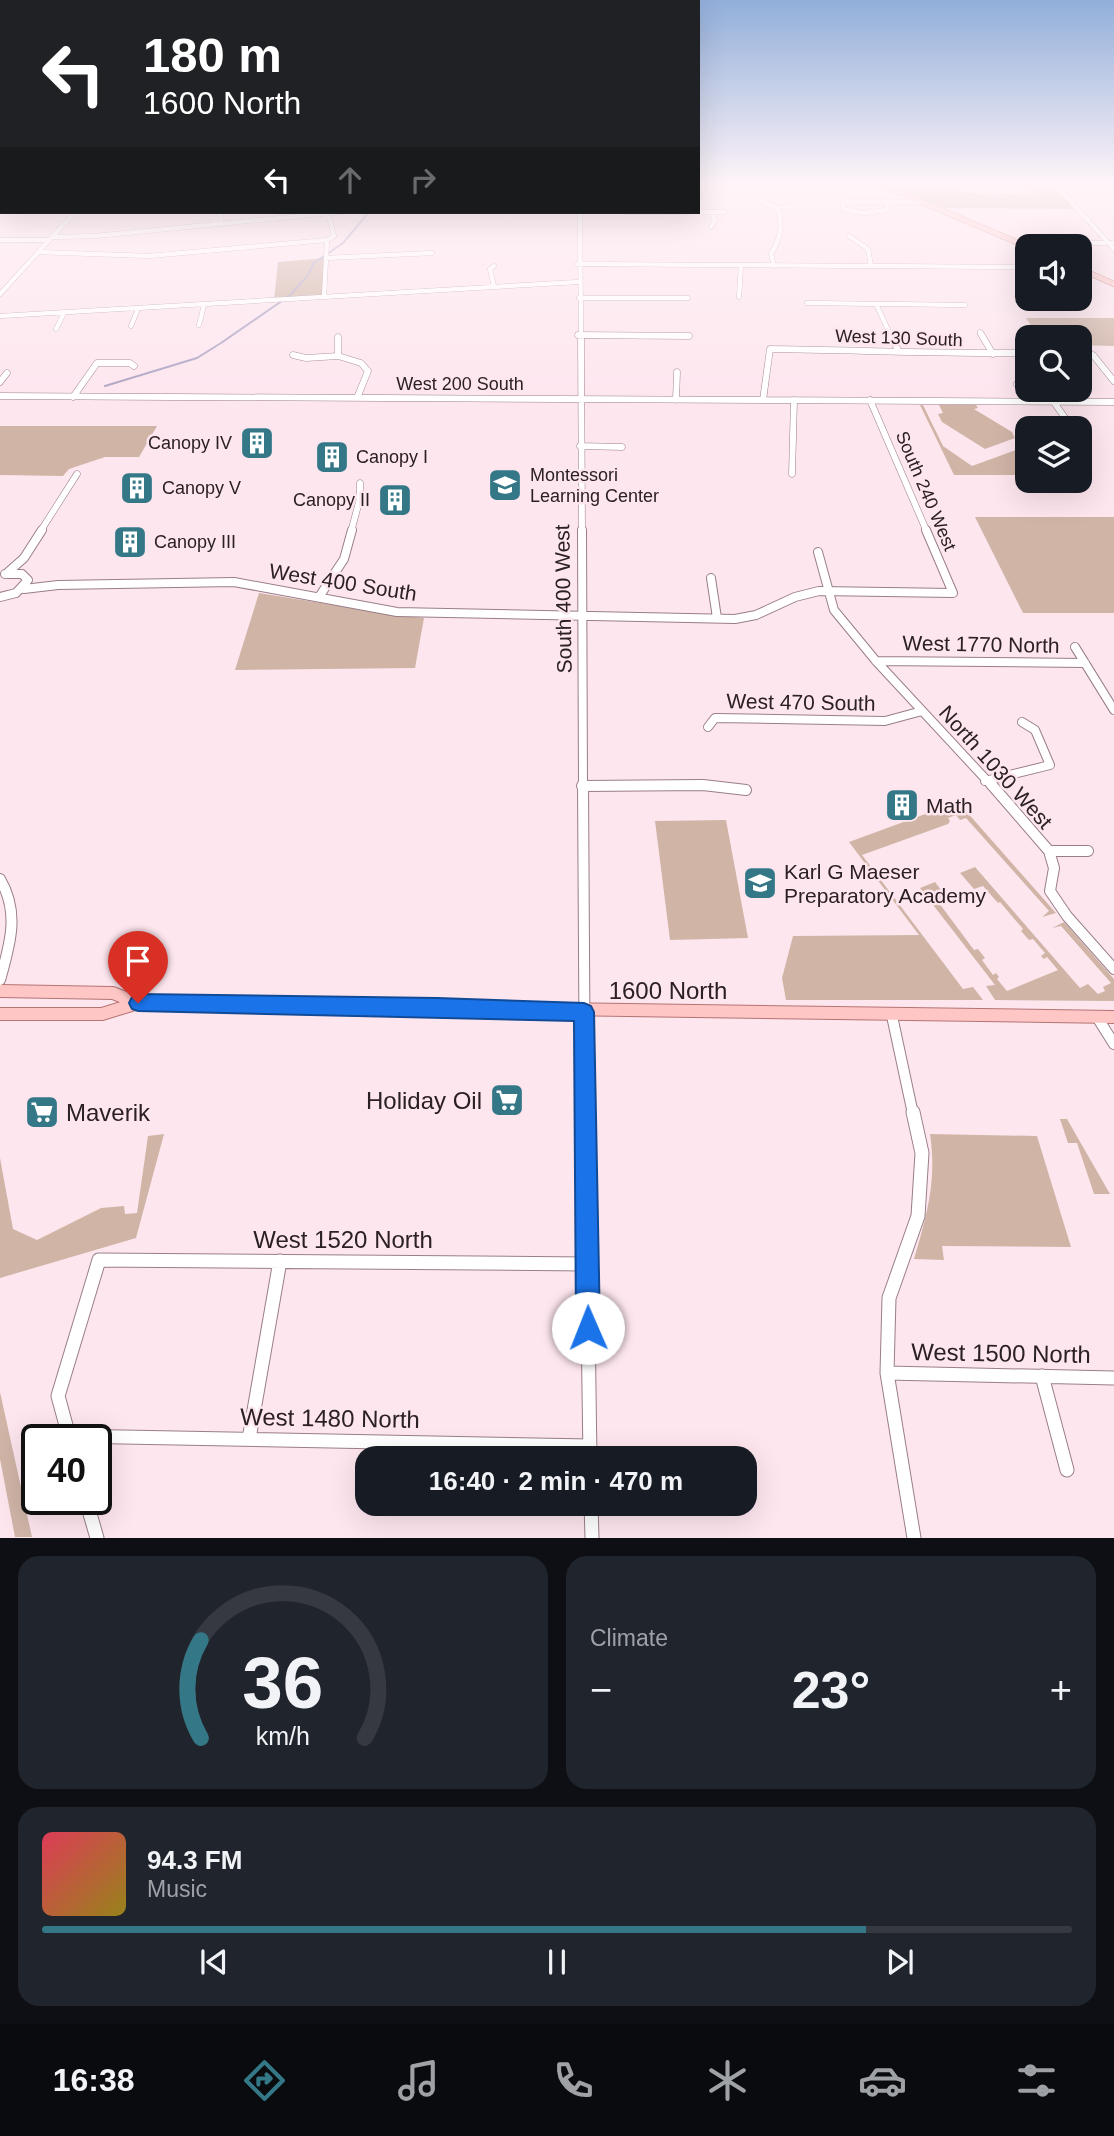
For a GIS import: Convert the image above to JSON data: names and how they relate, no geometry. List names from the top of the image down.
{
  "streets": {
    "main road": ["1600 North"],
    "street": [
      "West 130 South",
      "West 200 South",
      "South 240 West",
      "West 400 South",
      "South 400 West",
      "West 1770 North",
      "West 470 South",
      "North 1030 West",
      "West 1520 North",
      "West 1500 North",
      "West 1480 North"
    ]
  },
  "crossings": [
    ["West 130 South", "West 200 South"],
    ["West 200 South", "South 240 West"],
    ["West 200 South", "South 400 West"],
    ["South 240 West", "West 400 South"],
    ["West 400 South", "South 400 West"],
    ["West 400 South", "North 1030 West"],
    ["South 400 West", "1600 North"],
    ["South 400 West", "West 1520 North"],
    ["West 1770 North", "North 1030 West"],
    ["West 470 South", "North 1030 West"]
  ],
  "places": {
    "building": [
      "Canopy IV",
      "Canopy I",
      "Canopy V",
      "Canopy II",
      "Canopy III",
      "Math"
    ],
    "school or university": ["Montessori Learning Center", "Karl G Maeser Preparatory Academy"],
    "supermarket": ["Holiday Oil", "Maverik"]
  },
  "page": {
    "turn": ["180 m", "1600 North"],
    "limit": "40",
    "trip": "16:40 · 2 min · 470 m",
    "tile": "Climate",
    "heat": ["−", "23°", "+"],
    "song": ["94.3 FM", "Music"],
    "tabs": "16:38",
    "gauge": ["36", "km/h"]
  }
}
